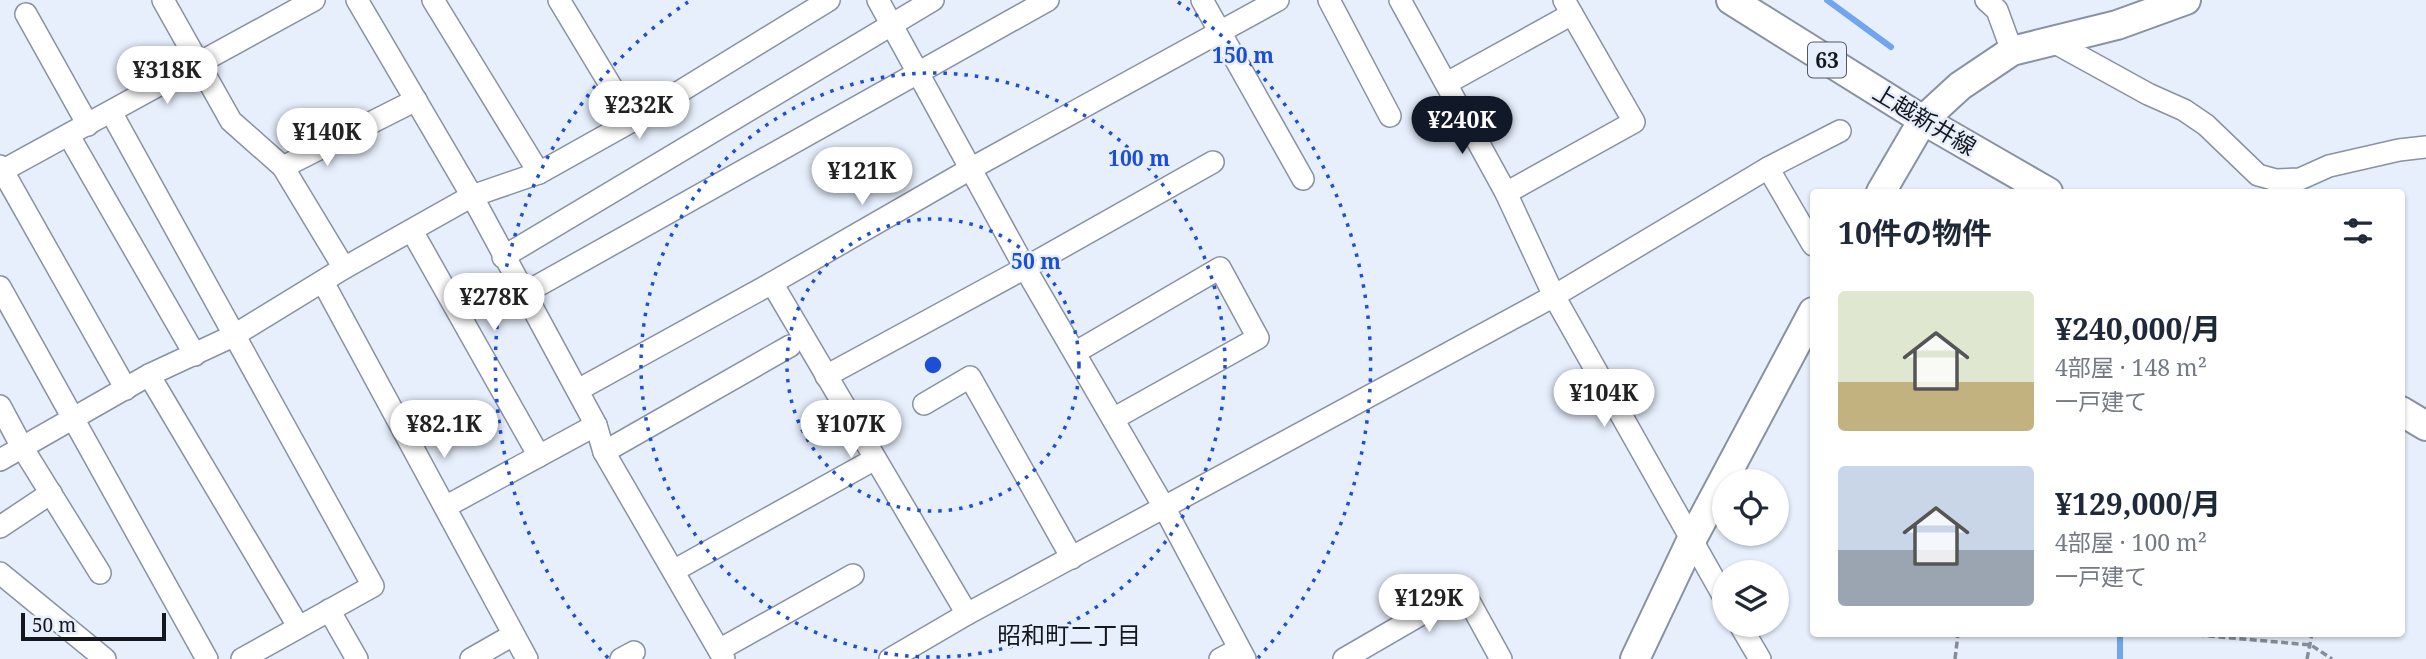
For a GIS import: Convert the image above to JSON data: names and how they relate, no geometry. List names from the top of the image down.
{
  "streets": {
    "main road": ["63", "上越新井線"]
  },
  "districts": ["昭和町二丁目"],
  "scale_bar": "50 m",
  "page": {
    "price": [
      "¥318K",
      "¥232K",
      "¥240K",
      "¥140K",
      "¥121K",
      "¥278K",
      "¥104K",
      "¥82.1K",
      "¥107K",
      "¥129K"
    ],
    "heading": "10件の物件",
    "list": [
      {
        "name": "¥240,000/月",
        "note": "4部屋 · 148 m² · 一戸建て"
      },
      {
        "name": "¥129,000/月",
        "note": "4部屋 · 100 m² · 一戸建て"
      }
    ],
    "scale": "50 m"
  },
  "rings": ["150 m", "100 m", "50 m"]
}
